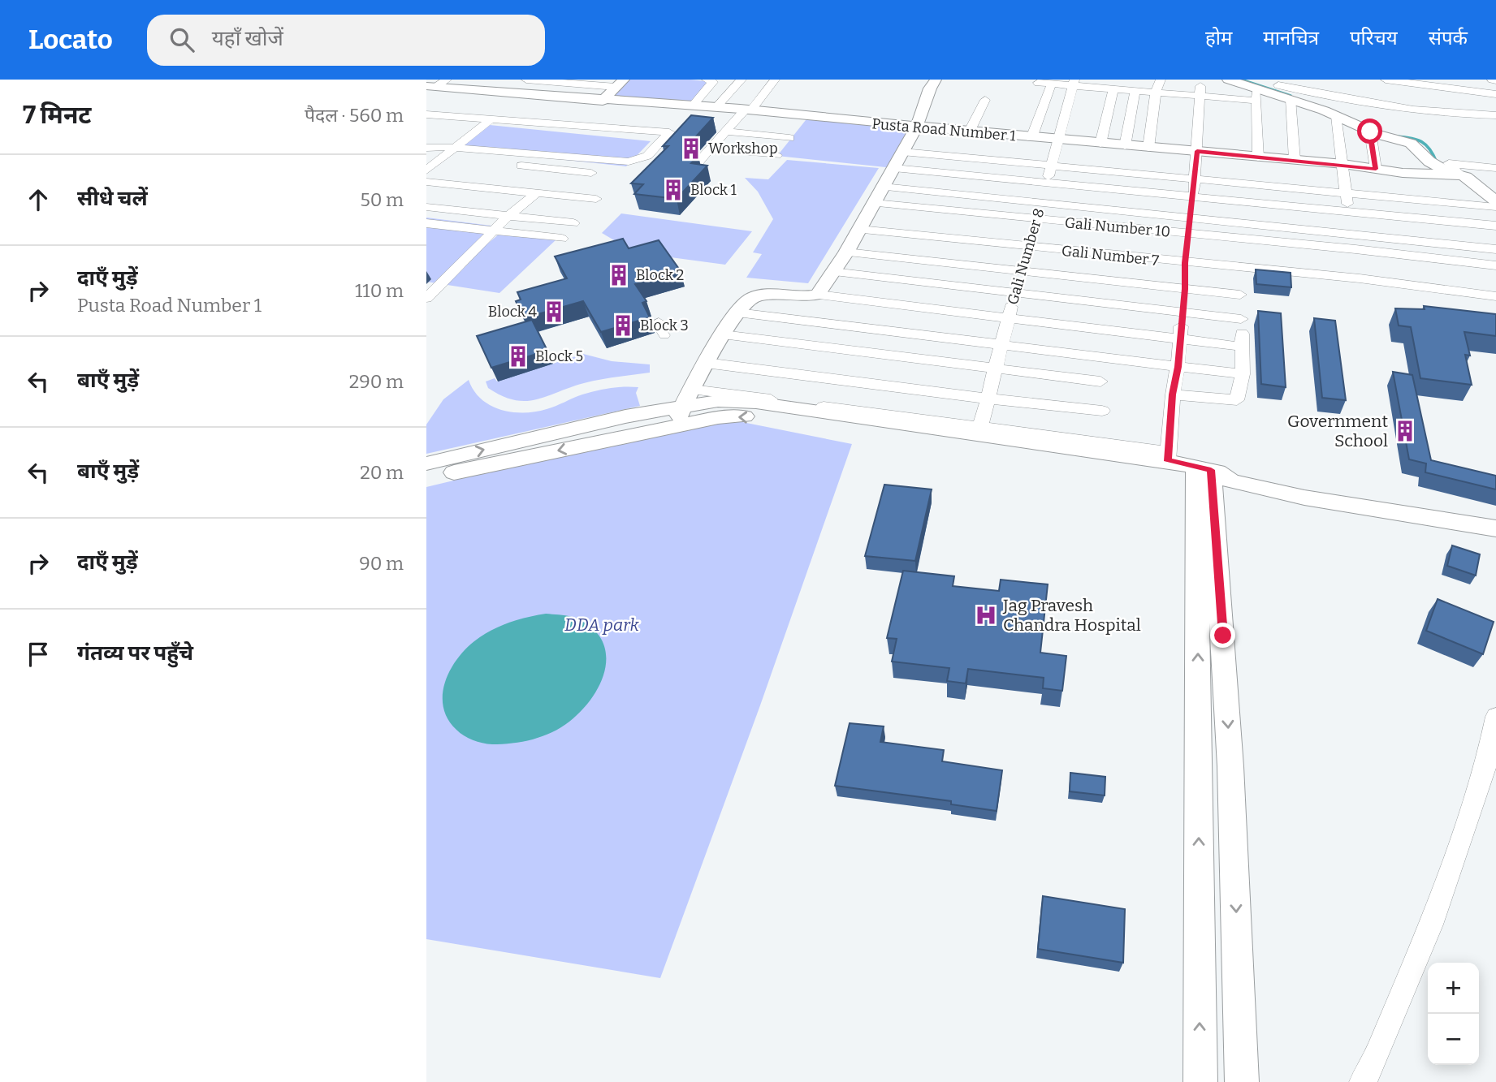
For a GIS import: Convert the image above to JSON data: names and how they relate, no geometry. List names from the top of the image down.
{
  "streets": {
    "street": [
      "Pusta Road Number 1",
      "Gali Number 10",
      "Gali Number 7",
      "Gali Number 8"
    ]
  },
  "crossings": [
    ["Pusta Road Number 1", "Gali Number 8"],
    ["Gali Number 10", "Gali Number 7"],
    ["Gali Number 10", "Gali Number 8"],
    ["Gali Number 7", "Gali Number 8"]
  ],
  "parks": ["DDA park"],
  "places": {
    "building": [
      "Workshop",
      "Block 1",
      "Block 2",
      "Block 4",
      "Block 3",
      "Block 5",
      "Government School"
    ],
    "hospital": ["Jag Pravesh Chandra Hospital"]
  },
  "page": {
    "header": "Locato",
    "search": "यहाँ खोजें",
    "nav": [
      "होम",
      "मानचित्र",
      "परिचय",
      "संपर्क"
    ],
    "heading": ["7 मिनट", "पैदल · 560 m"],
    "list": [
      ["सीधे चलें", "50 m"],
      ["दाएँ मुड़ें", "Pusta Road Number 1", "110 m"],
      ["बाएँ मुड़ें", "290 m"],
      ["बाएँ मुड़ें", "20 m"],
      ["दाएँ मुड़ें", "90 m"],
      "गंतव्य पर पहुँचे"
    ],
    "map_buttons": ["+", "−"]
  }
}
